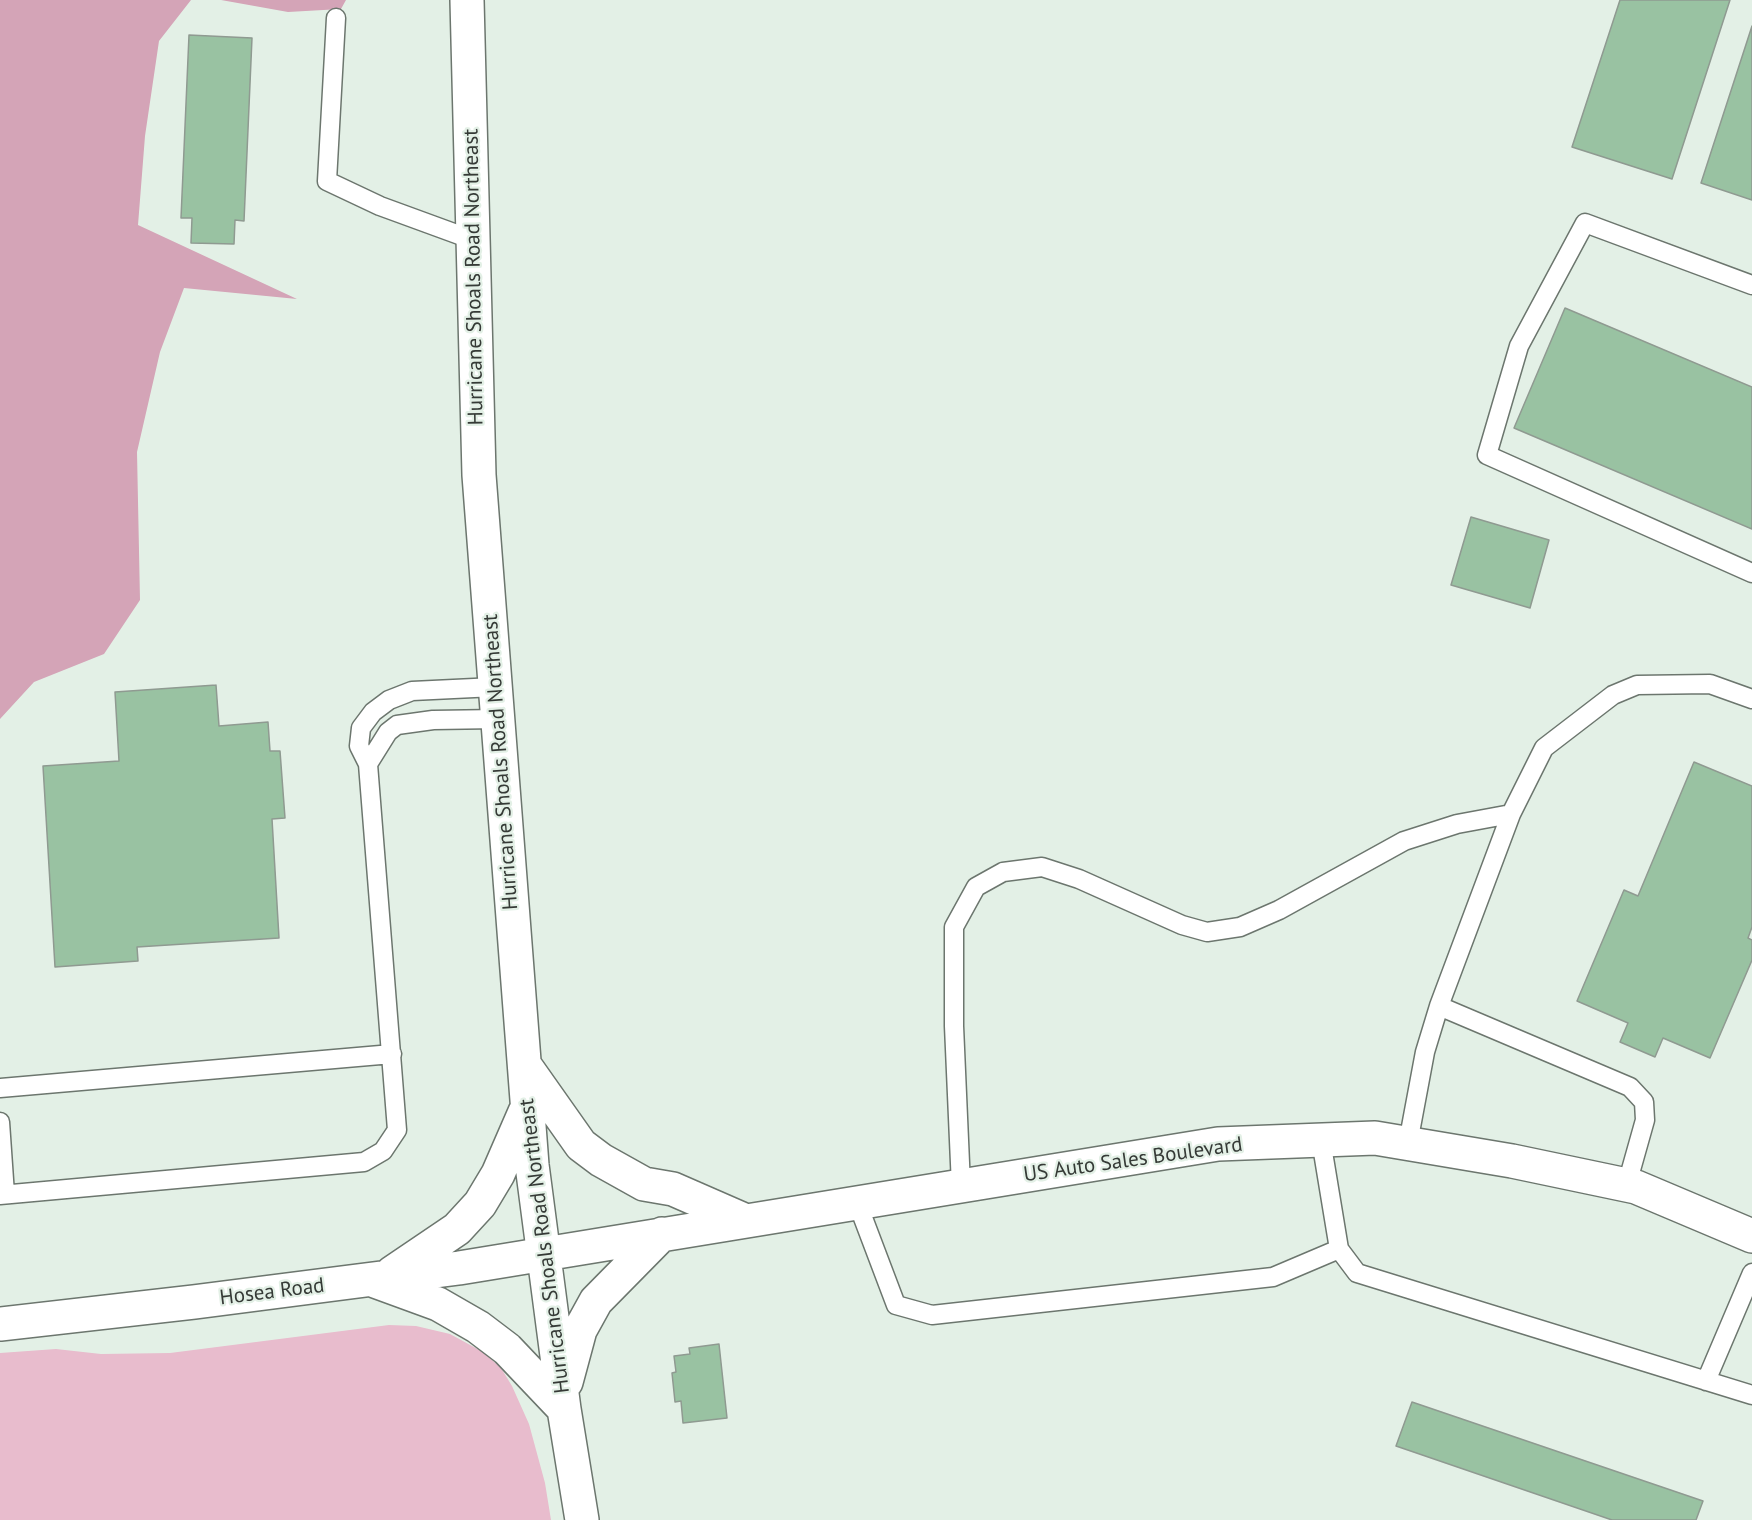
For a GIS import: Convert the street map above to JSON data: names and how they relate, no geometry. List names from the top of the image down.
{
  "streets": {
    "street": ["Hurricane Shoals Road Northeast", "US Auto Sales Boulevard", "Hosea Road"]
  },
  "crossings": [
    ["Hurricane Shoals Road Northeast", "US Auto Sales Boulevard"],
    ["Hurricane Shoals Road Northeast", "Hosea Road"],
    ["US Auto Sales Boulevard", "Hosea Road"]
  ]
}
